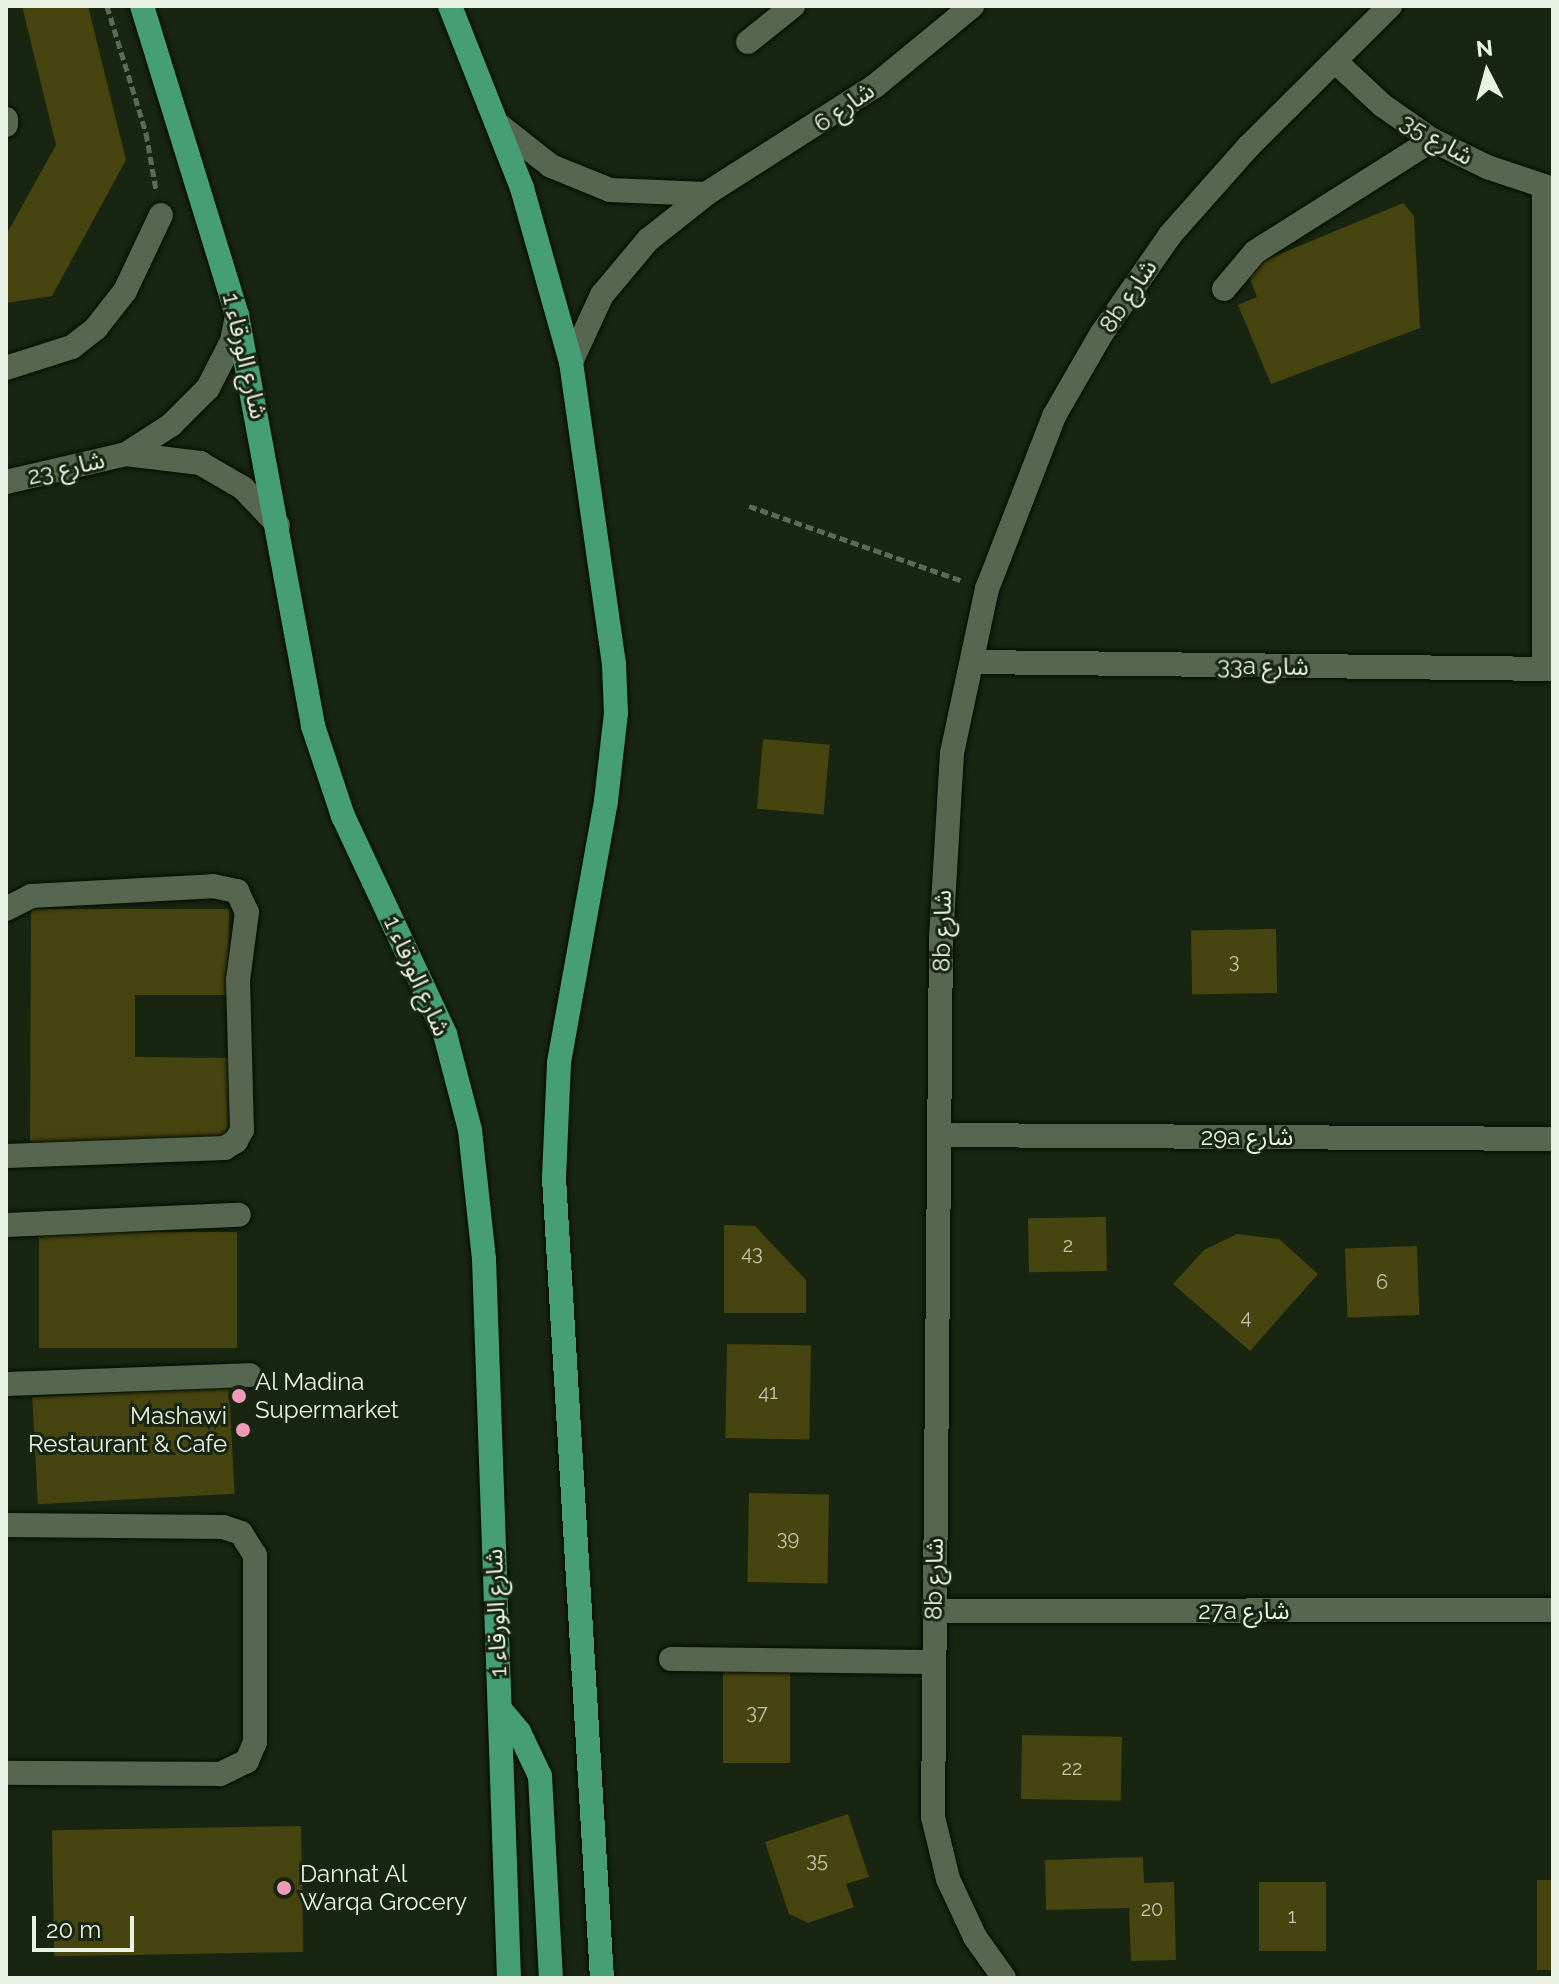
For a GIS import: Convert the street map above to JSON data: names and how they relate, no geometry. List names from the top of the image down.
{
  "streets": {
    "main road": ["شارع الورقاء 1"],
    "street": [
      "شارع 6",
      "شارع 35",
      "8b شارع",
      "شارع 23",
      "33a شارع",
      "29a شارع",
      "27a شارع"
    ]
  },
  "crossings": [
    ["شارع 35", "8b شارع"],
    ["8b شارع", "33a شارع"],
    ["8b شارع", "29a شارع"],
    ["8b شارع", "27a شارع"],
    ["شارع الورقاء 1", "شارع 23"]
  ],
  "places": ["Al Madina Supermarket", "Mashawi Restaurant & Cafe", "Dannat Al Warqa Grocery"],
  "house_numbers": [
    "3",
    "2",
    "43",
    "6",
    "4",
    "41",
    "39",
    "37",
    "22",
    "35",
    "20",
    "1"
  ],
  "scale_bar": "20 m",
  "north": "top"
}
